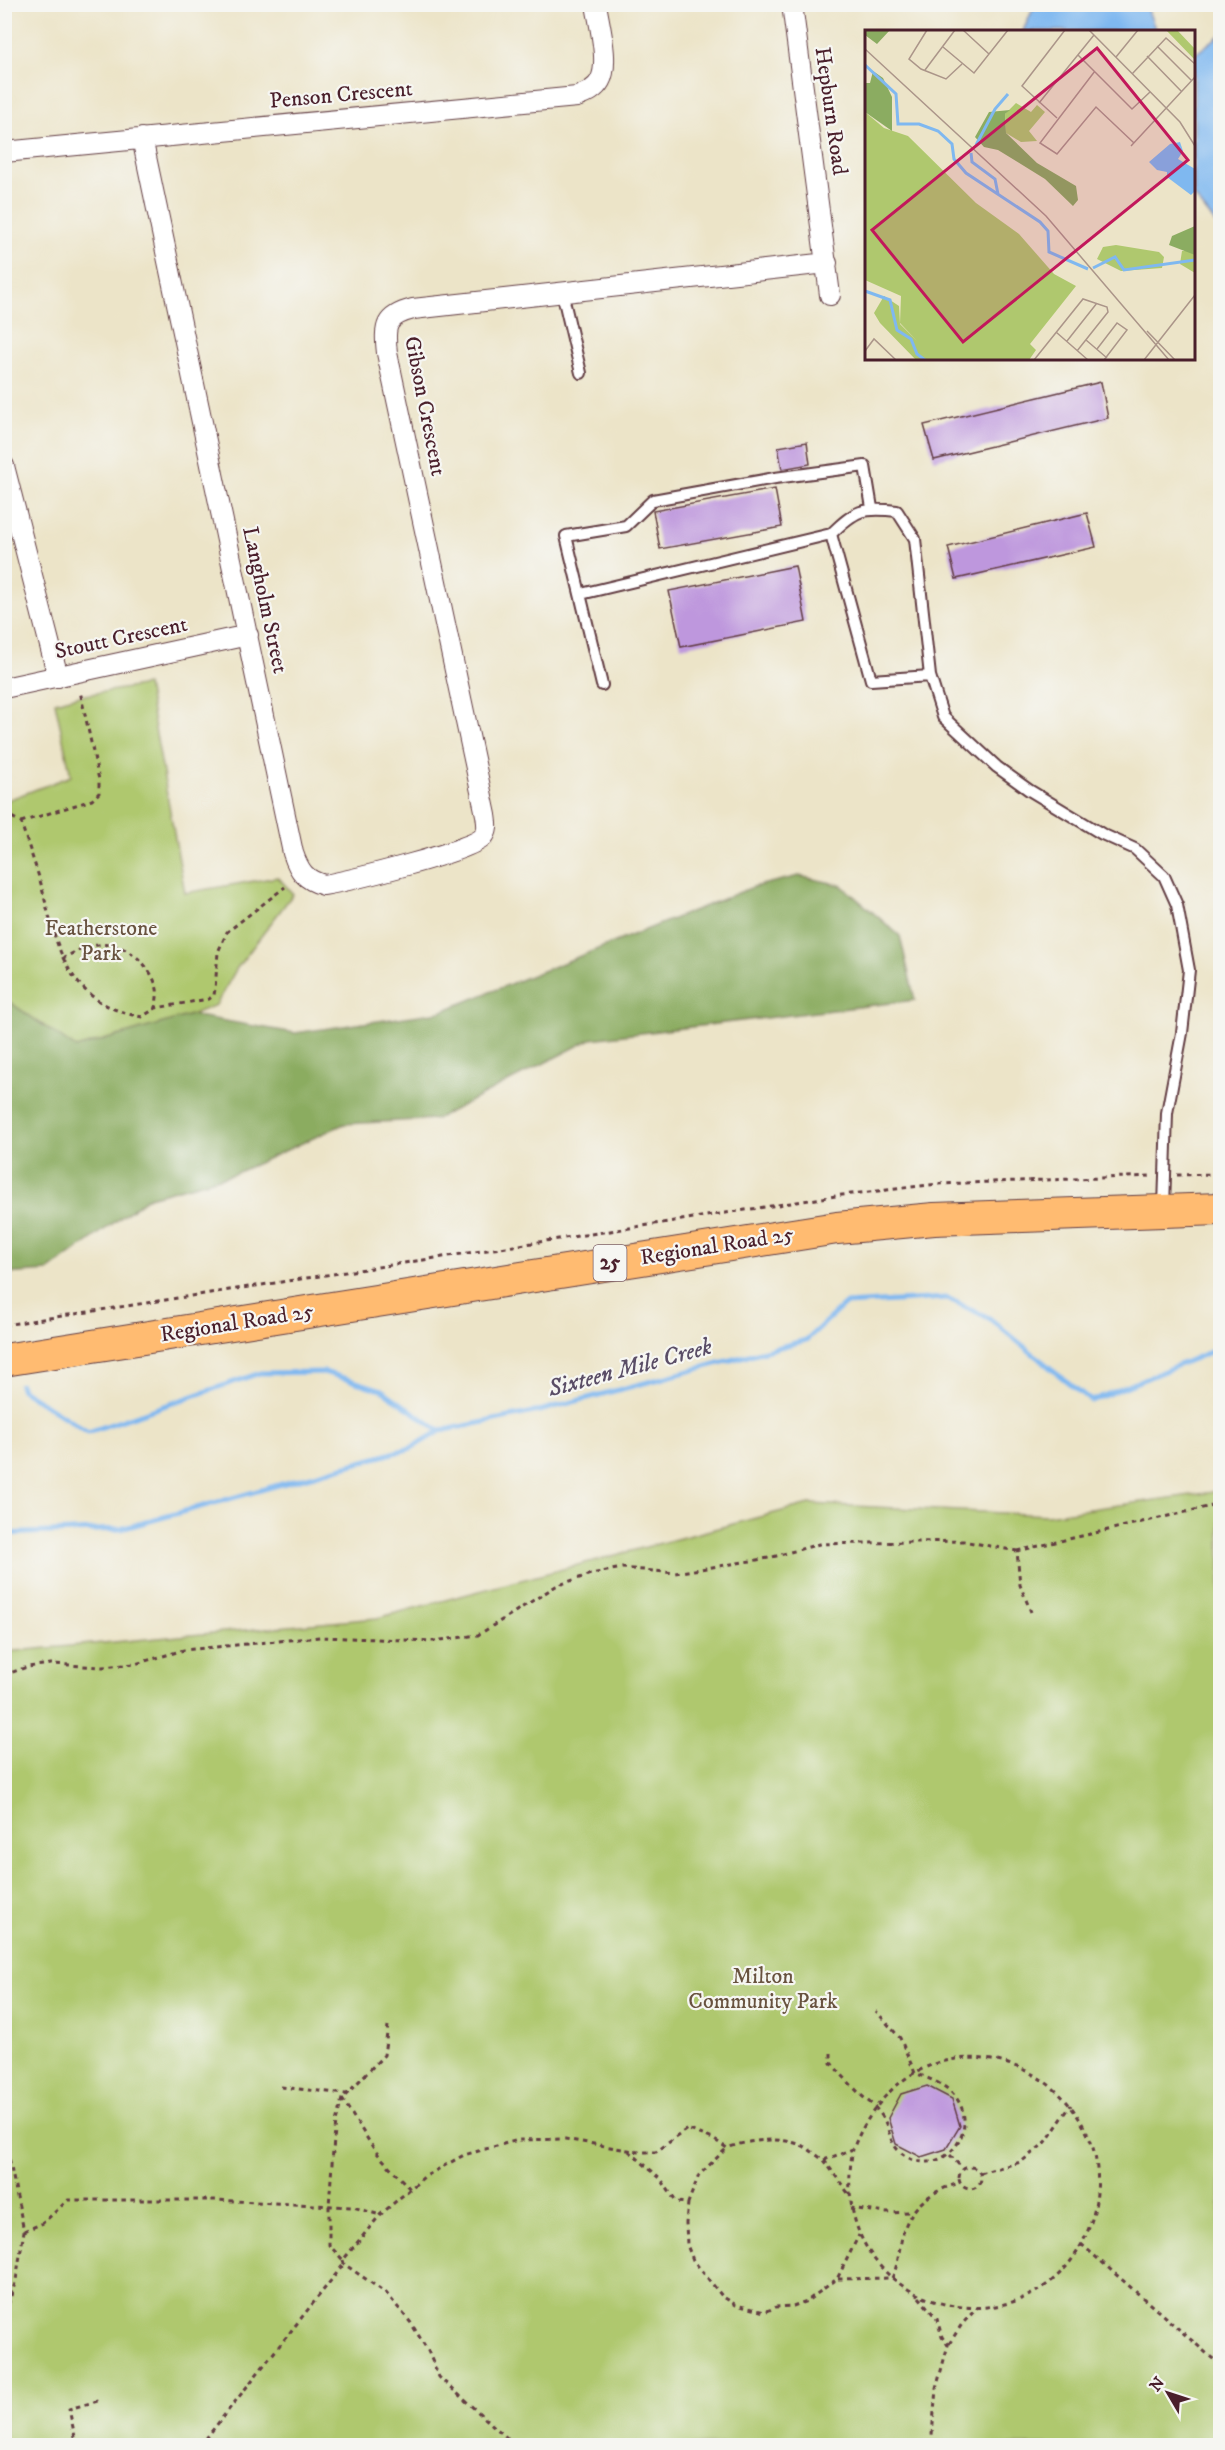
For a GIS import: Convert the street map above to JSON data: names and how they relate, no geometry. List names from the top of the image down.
{
  "streets": {
    "main road": ["Regional Road 25", "25"],
    "street": [
      "Penson Crescent",
      "Hepburn Road",
      "Gibson Crescent",
      "Langholm Street",
      "Stoutt Crescent"
    ]
  },
  "crossings": [
    ["Penson Crescent", "Langholm Street"],
    ["Hepburn Road", "Gibson Crescent"],
    ["Gibson Crescent", "Langholm Street"],
    ["Langholm Street", "Stoutt Crescent"]
  ],
  "water": ["Sixteen Mile Creek"],
  "parks": ["Featherstone Park", "Milton Community Park"],
  "north": "top left"
}
